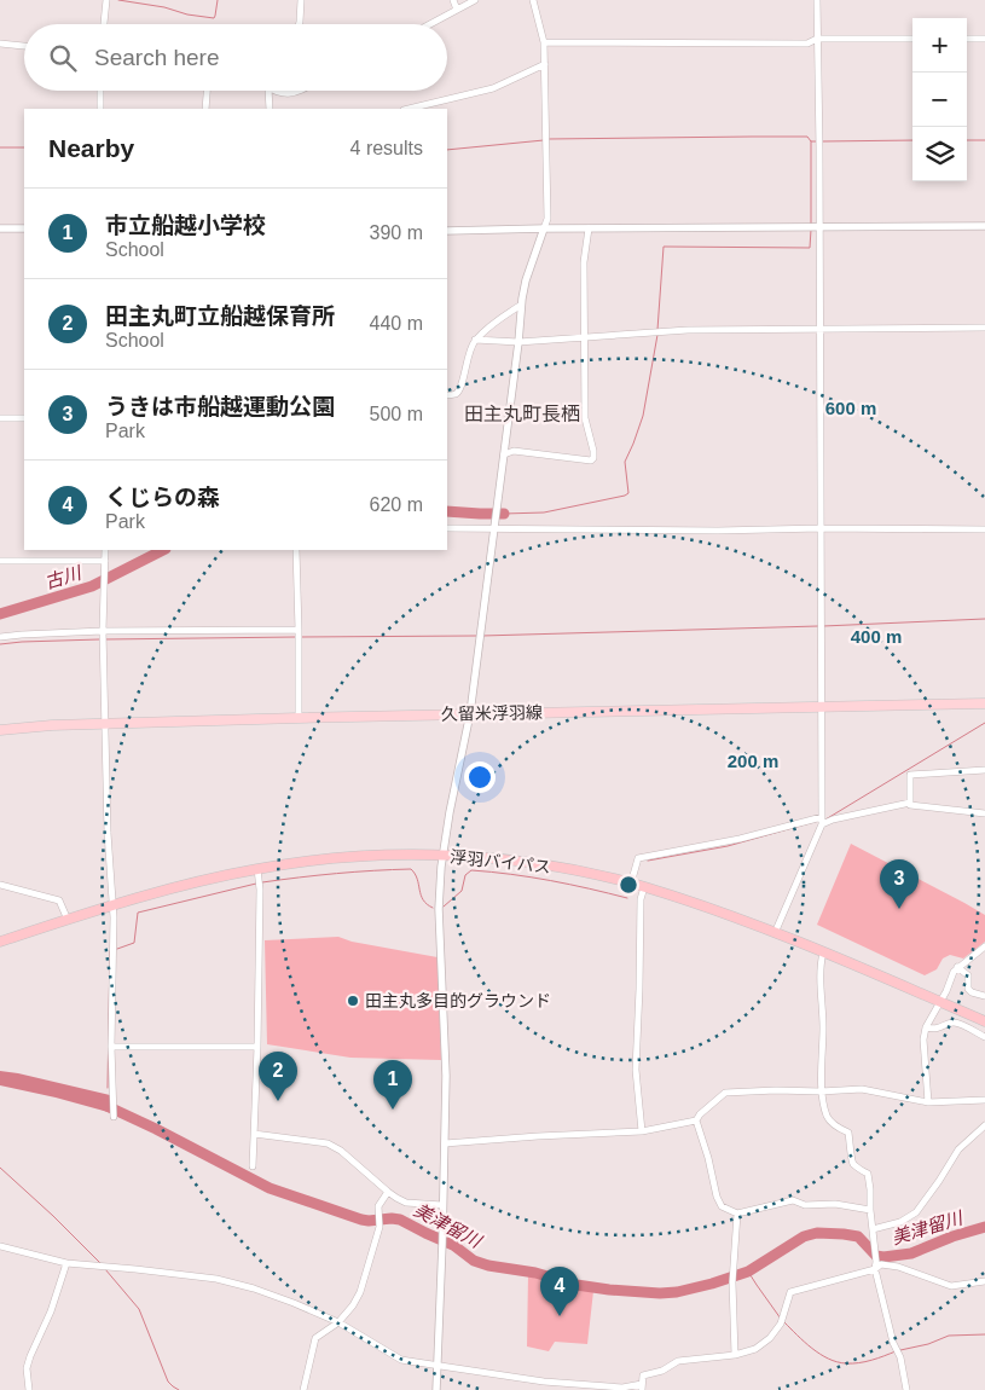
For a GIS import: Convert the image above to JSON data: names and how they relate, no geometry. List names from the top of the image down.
{
  "streets": {
    "highway": ["浮羽バイパス"],
    "main road": ["久留米浮羽線"]
  },
  "districts": ["田主丸町長栖"],
  "water": ["古川", "美津留川"],
  "places": ["田主丸多目的グラウンド"],
  "page": {
    "map_buttons": ["+", "−"],
    "search": "Search here",
    "heading": ["Nearby", "4 results"],
    "list": [
      {
        "mark": "1",
        "name": "市立船越小学校",
        "note": "School",
        "value": "390 m"
      },
      {
        "mark": "2",
        "name": "田主丸町立船越保育所",
        "note": "School",
        "value": "440 m"
      },
      {
        "mark": "3",
        "name": "うきは市船越運動公園",
        "note": "Park",
        "value": "500 m"
      },
      {
        "mark": "4",
        "name": "くじらの森",
        "note": "Park",
        "value": "620 m"
      }
    ],
    "pins": [
      "3",
      "2",
      "1",
      "4"
    ]
  },
  "rings": ["600 m", "400 m", "200 m"]
}
